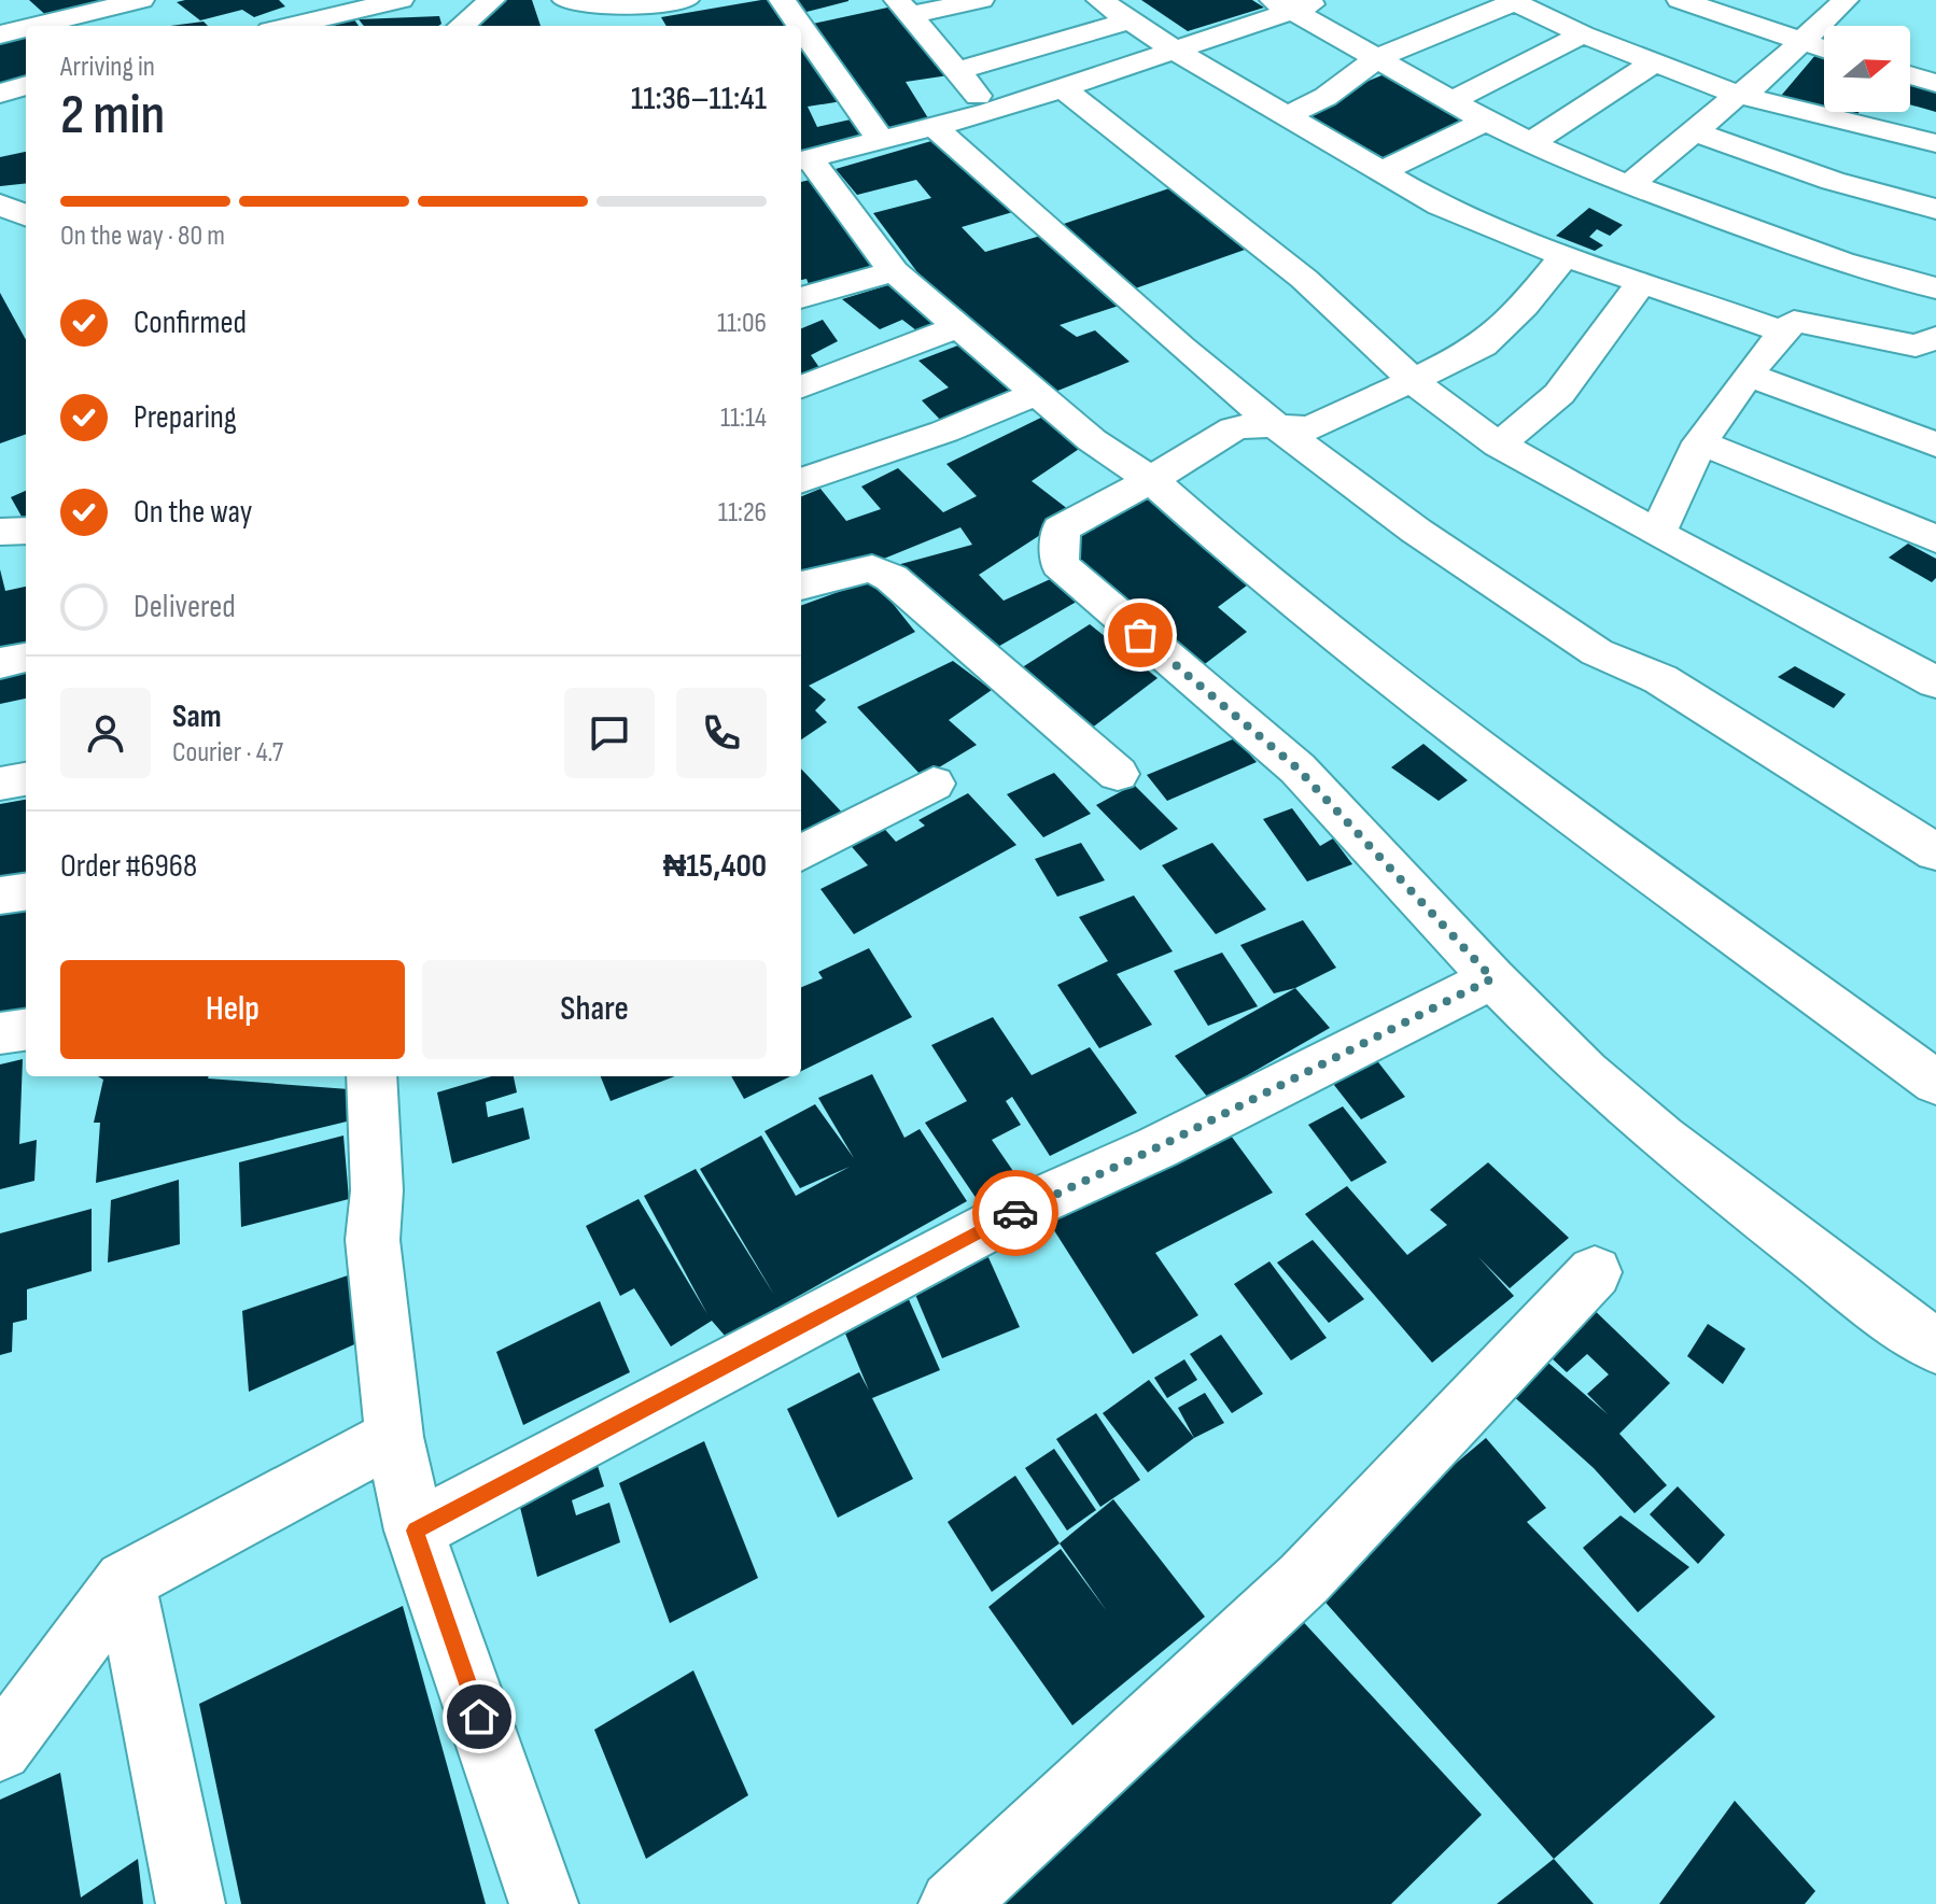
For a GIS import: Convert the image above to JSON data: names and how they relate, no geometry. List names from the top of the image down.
{
  "north": "right",
  "page": {
    "heading": ["2 min", "Arriving in", "11:36–11:41"],
    "panel": [
      "Sam",
      "Courier · 4.7",
      "Order #6968",
      "₦15,400"
    ],
    "bar": "On the way · 80 m",
    "list": [
      ["Confirmed", "11:06"],
      ["Preparing", "11:14"],
      ["On the way", "11:26"],
      "Delivered"
    ],
    "buttons": ["Help", "Share"]
  }
}
